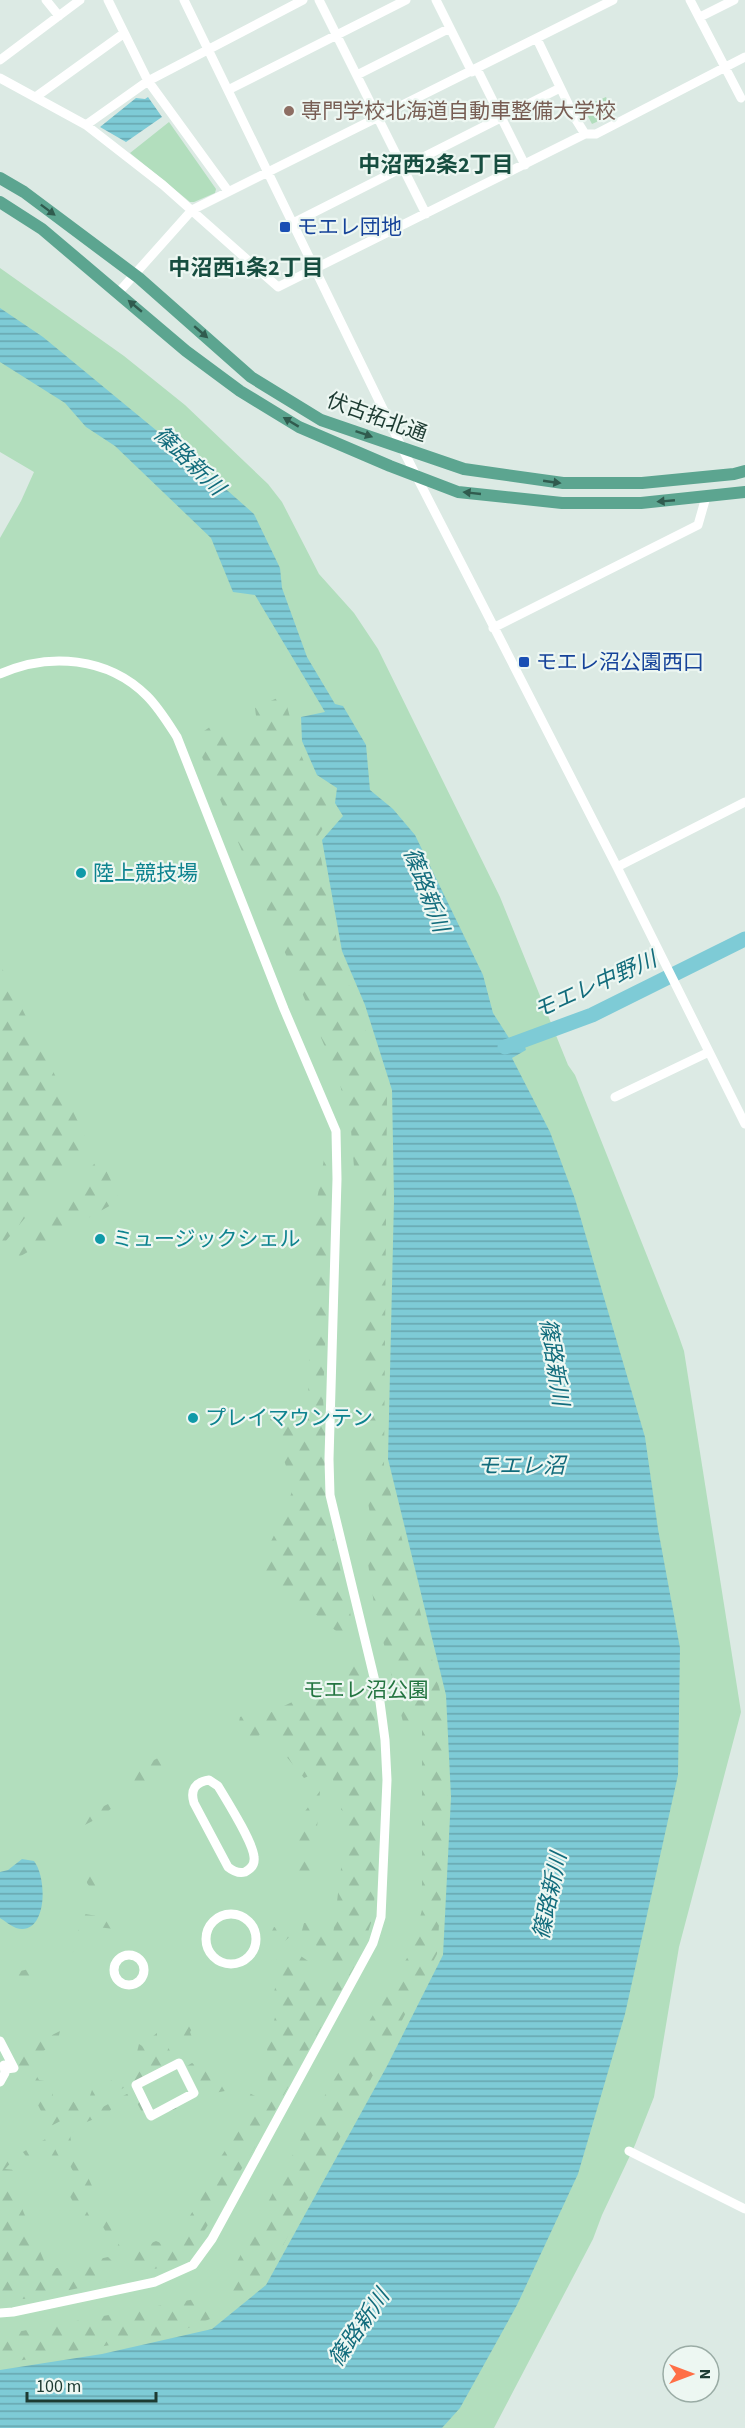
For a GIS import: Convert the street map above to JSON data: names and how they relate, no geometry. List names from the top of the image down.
{
  "streets": {
    "main road": ["伏古拓北通"]
  },
  "districts": ["中沼西2条2丁目", "中沼西1条2丁目"],
  "water": ["篠路新川", "モエレ中野川", "モエレ沼"],
  "parks": ["モエレ沼公園"],
  "places": {
    "other": [
      "専門学校北海道自動車整備大学校",
      "陸上競技場",
      "ミュージックシェル",
      "プレイマウンテン"
    ],
    "transit": ["モエレ団地", "モエレ沼公園西口"]
  },
  "scale_bar": "100 m",
  "north": "right"
}
